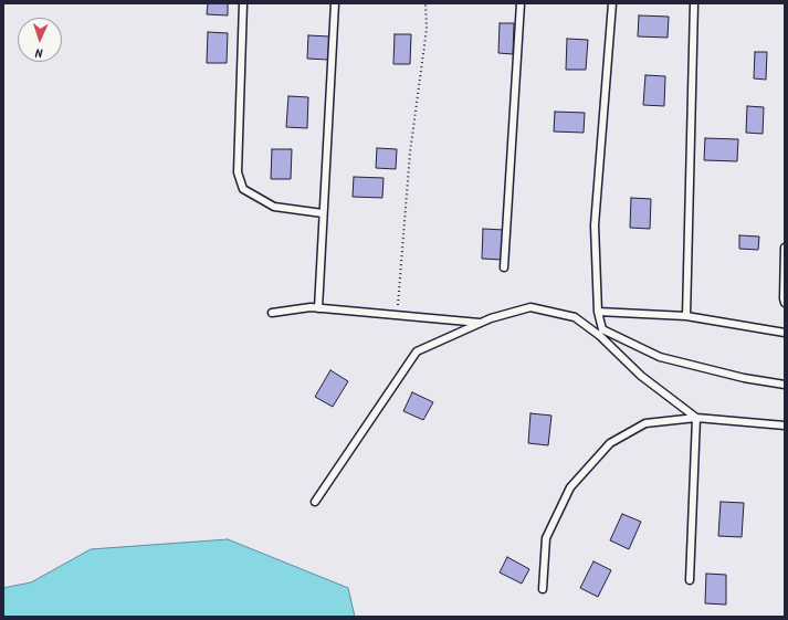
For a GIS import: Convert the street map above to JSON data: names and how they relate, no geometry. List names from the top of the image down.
{
  "north": "bottom"
}
